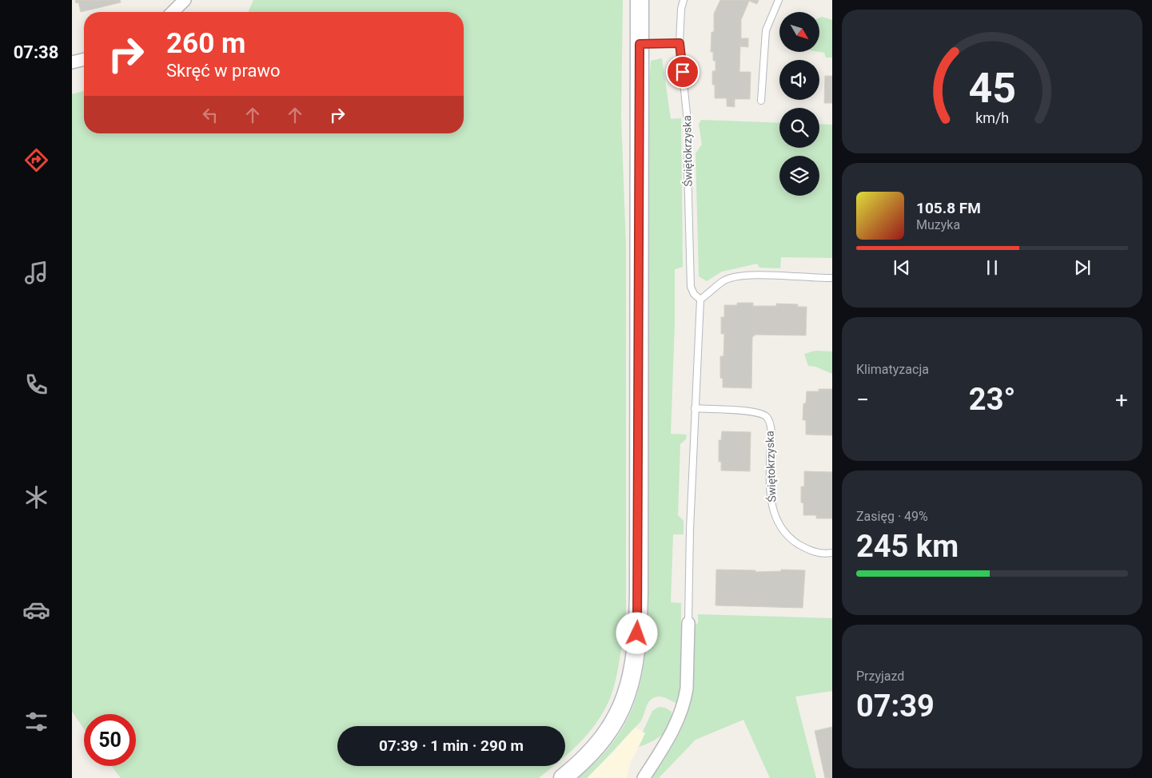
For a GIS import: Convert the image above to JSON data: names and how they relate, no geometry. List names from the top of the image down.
{
  "streets": {
    "lane": ["Świętokrzyska"]
  },
  "north": "bottom right",
  "page": {
    "tabs": "07:38",
    "turn": ["260 m", "Skręć w prawo"],
    "song": ["105.8 FM", "Muzyka"],
    "tile": [
      "Klimatyzacja",
      ["Zasięg · 49%", "245 km"],
      ["Przyjazd", "07:39"]
    ],
    "heat": ["−", "23°", "+"],
    "limit": "50",
    "trip": "07:39 · 1 min · 290 m",
    "gauge": ["45", "km/h"]
  }
}
